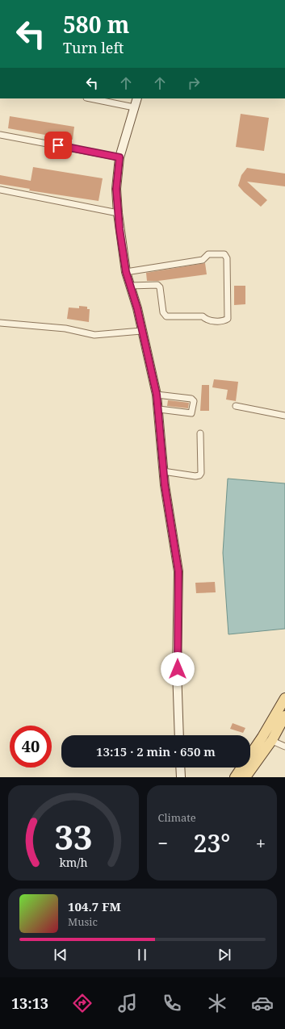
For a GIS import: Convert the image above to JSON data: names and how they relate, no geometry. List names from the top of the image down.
{
  "page": {
    "turn": ["580 m", "Turn left"],
    "limit": "40",
    "trip": "13:15 · 2 min · 650 m",
    "tile": "Climate",
    "heat": ["−", "23°", "+"],
    "song": ["104.7 FM", "Music"],
    "tabs": "13:13",
    "gauge": ["33", "km/h"]
  }
}
